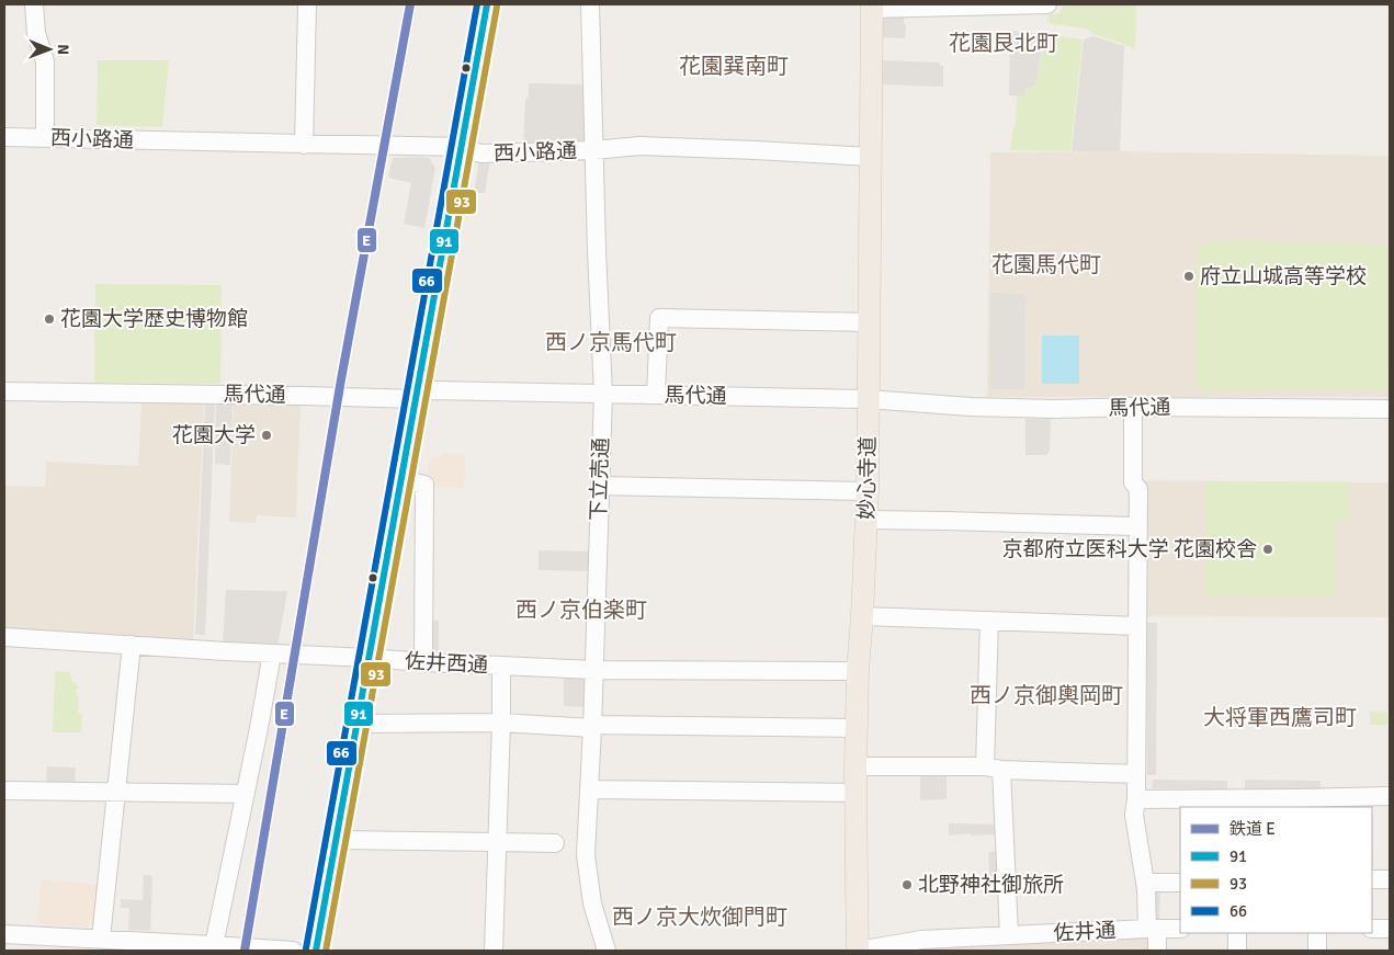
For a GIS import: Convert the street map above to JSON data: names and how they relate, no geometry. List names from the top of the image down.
{
  "streets": {
    "main road": ["妙心寺道"],
    "street": [
      "西小路通",
      "馬代通",
      "下立売通",
      "佐井西通",
      "佐井通"
    ]
  },
  "crossings": [
    ["西小路通", "妙心寺道"],
    ["西小路通", "下立売通"],
    ["馬代通", "妙心寺道"],
    ["馬代通", "下立売通"],
    ["妙心寺道", "佐井西通"],
    ["妙心寺道", "佐井通"],
    ["下立売通", "佐井西通"]
  ],
  "districts": [
    "花園艮北町",
    "花園巽南町",
    "花園馬代町",
    "西ノ京馬代町",
    "西ノ京伯楽町",
    "西ノ京御輿岡町",
    "大将軍西鷹司町",
    "西ノ京大炊御門町"
  ],
  "places": [
    "府立山城高等学校",
    "花園大学歴史博物館",
    "花園大学",
    "京都府立医科大学 花園校舎",
    "北野神社御旅所"
  ],
  "lines": [
    "rail line E",
    "transit line 91",
    "transit line 66",
    "transit line 93"
  ],
  "legend": [
    "鉄道 E",
    "91",
    "93",
    "66"
  ],
  "north": "right"
}
